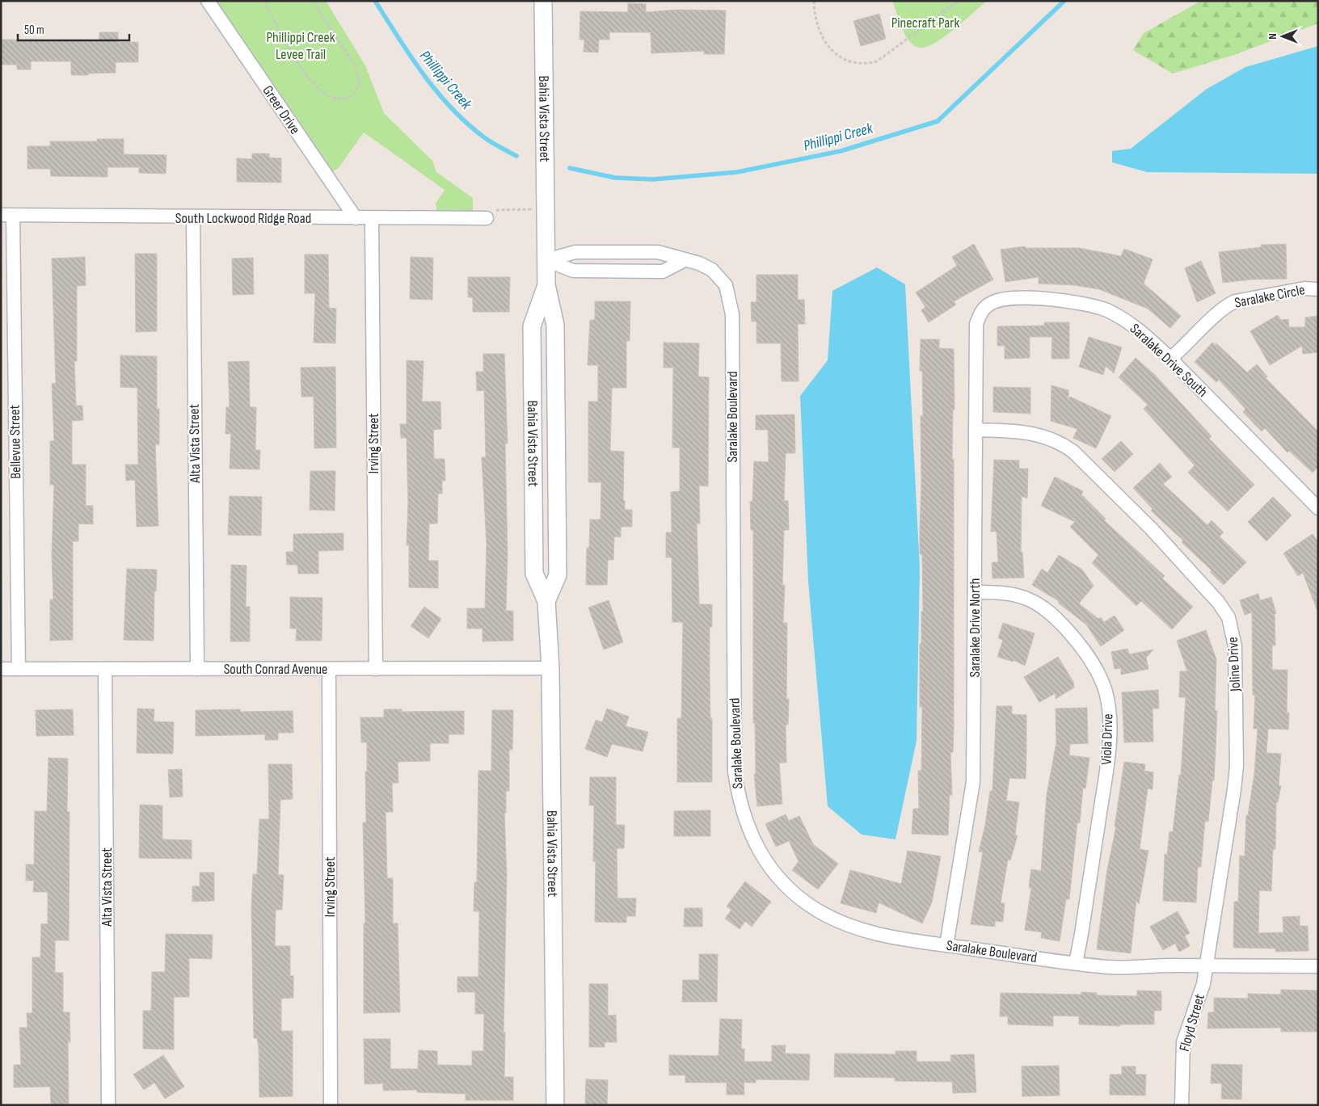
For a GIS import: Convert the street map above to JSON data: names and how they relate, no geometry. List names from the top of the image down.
{
  "streets": {
    "street": [
      "Greer Drive",
      "Bahia Vista Street",
      "South Lockwood Ridge Road",
      "Saralake Circle",
      "Saralake Drive South",
      "Saralake Boulevard",
      "Bellevue Street",
      "Alta Vista Street",
      "Irving Street",
      "Saralake Drive North",
      "Joline Drive",
      "South Conrad Avenue",
      "Viola Drive",
      "Floyd Street"
    ]
  },
  "crossings": [
    ["Greer Drive", "South Lockwood Ridge Road"],
    ["Bahia Vista Street", "Saralake Boulevard"],
    ["Bahia Vista Street", "South Conrad Avenue"],
    ["South Lockwood Ridge Road", "Bellevue Street"],
    ["South Lockwood Ridge Road", "Alta Vista Street"],
    ["South Lockwood Ridge Road", "Irving Street"],
    ["Saralake Circle", "Saralake Drive South"],
    ["Saralake Drive South", "Saralake Drive North"],
    ["Saralake Boulevard", "Saralake Drive North"],
    ["Saralake Boulevard", "Joline Drive"],
    ["Saralake Boulevard", "Viola Drive"],
    ["Saralake Boulevard", "Floyd Street"],
    ["Bellevue Street", "South Conrad Avenue"],
    ["Alta Vista Street", "South Conrad Avenue"],
    ["Irving Street", "South Conrad Avenue"],
    ["Saralake Drive North", "Joline Drive"],
    ["Saralake Drive North", "Viola Drive"],
    ["Joline Drive", "Floyd Street"]
  ],
  "water": ["Phillippi Creek"],
  "parks": ["Pinecraft Park", "Phillippi Creek Levee Trail"],
  "scale_bar": "50 m",
  "north": "left"
}
